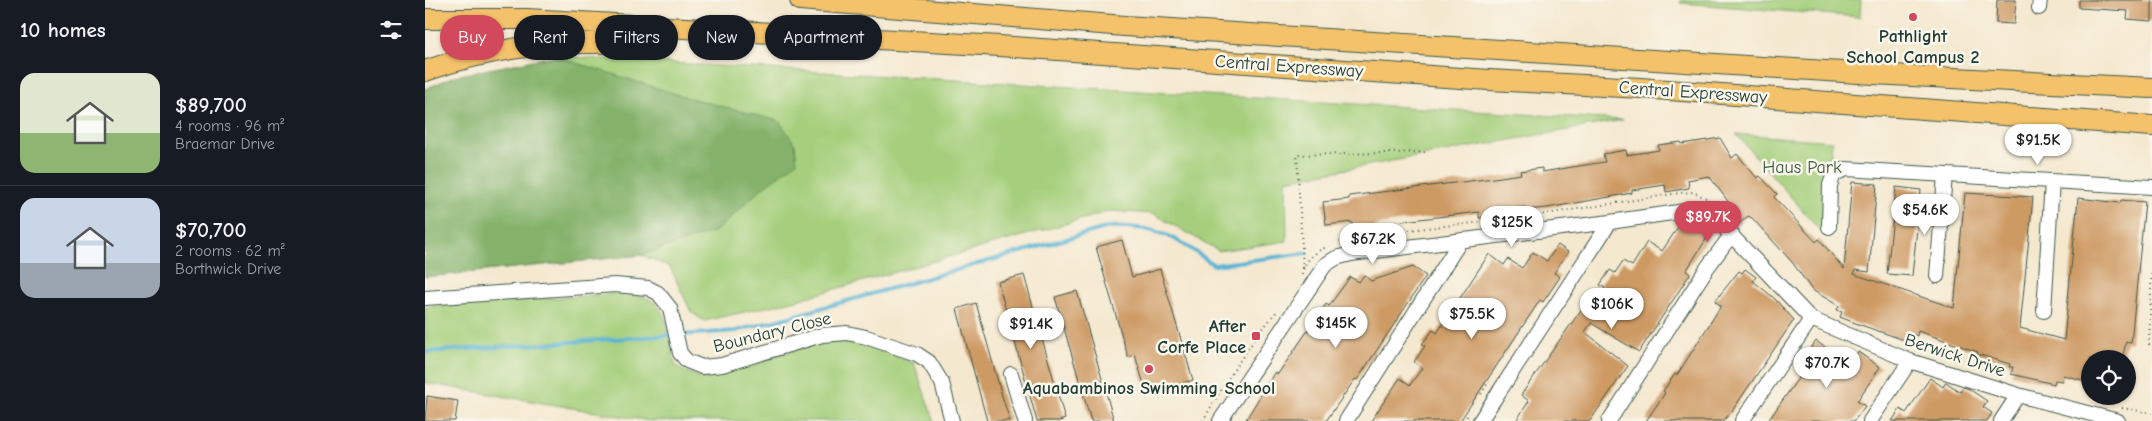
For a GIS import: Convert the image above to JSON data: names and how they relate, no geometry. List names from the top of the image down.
{
  "streets": {
    "highway": ["Central Expressway"],
    "street": ["Boundary Close", "Berwick Drive"]
  },
  "parks": ["Haus Park"],
  "places": {
    "other": ["Pathlight School Campus 2", "Aquabambinos Swimming School"],
    "transit": ["After Corfe Place"]
  },
  "page": {
    "heading": "10 homes",
    "chip": [
      "Buy",
      "Rent",
      "Filters",
      "New",
      "Apartment"
    ],
    "list": [
      {
        "name": "$89,700",
        "note": "4 rooms · 96 m² · Braemar Drive"
      },
      {
        "name": "$70,700",
        "note": "2 rooms · 62 m² · Borthwick Drive"
      }
    ],
    "price": [
      "$91.5K",
      "$54.6K",
      "$89.7K",
      "$125K",
      "$67.2K",
      "$106K",
      "$75.5K",
      "$145K",
      "$91.4K",
      "$70.7K"
    ]
  }
}
